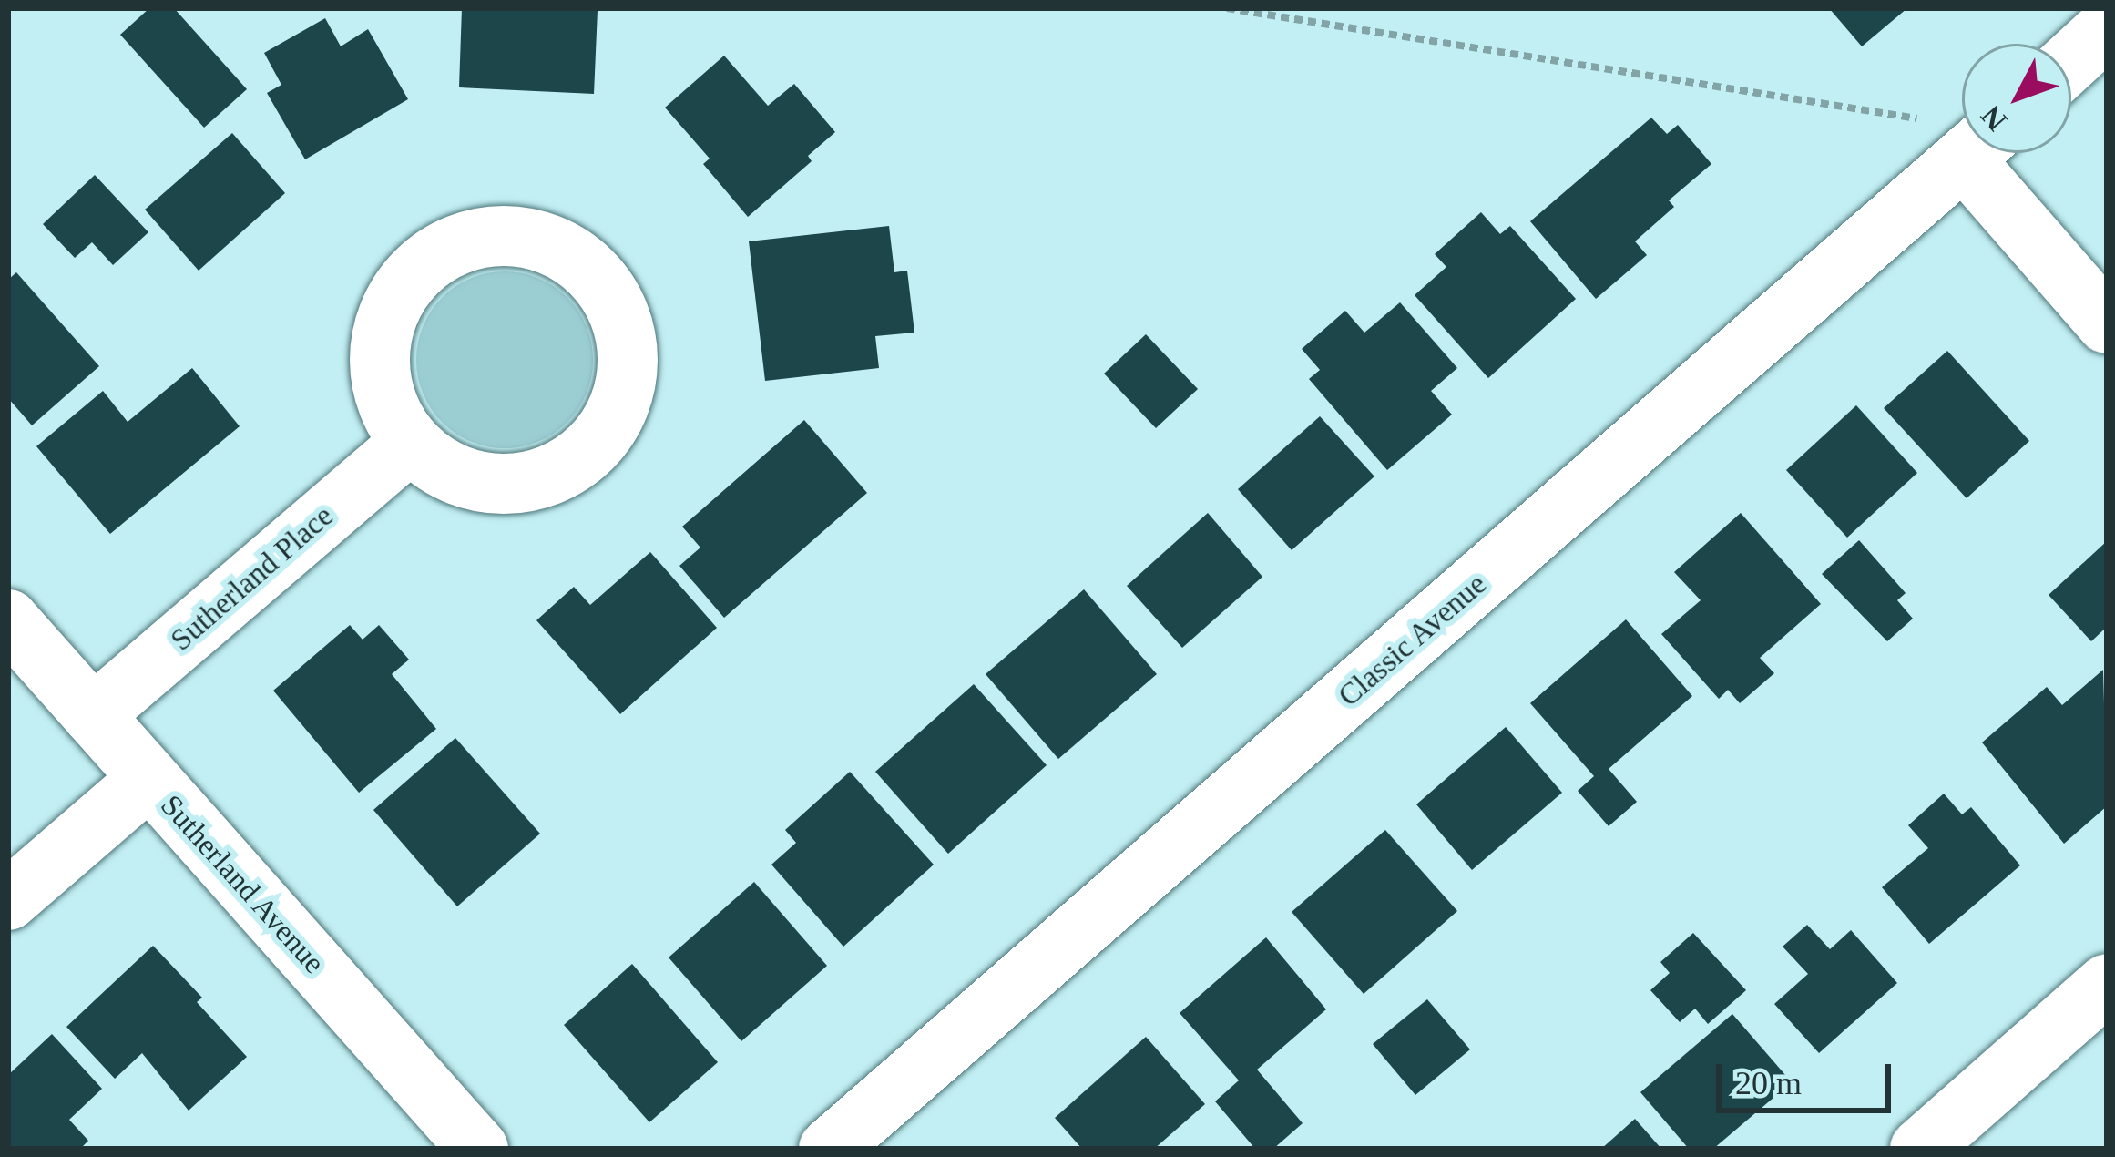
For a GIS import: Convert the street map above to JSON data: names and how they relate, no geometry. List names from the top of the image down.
{
  "streets": {
    "street": ["Sutherland Place", "Classic Avenue", "Sutherland Avenue"]
  },
  "crossings": [
    ["Sutherland Place", "Sutherland Avenue"]
  ],
  "scale_bar": "20 m",
  "north": "bottom left"
}
